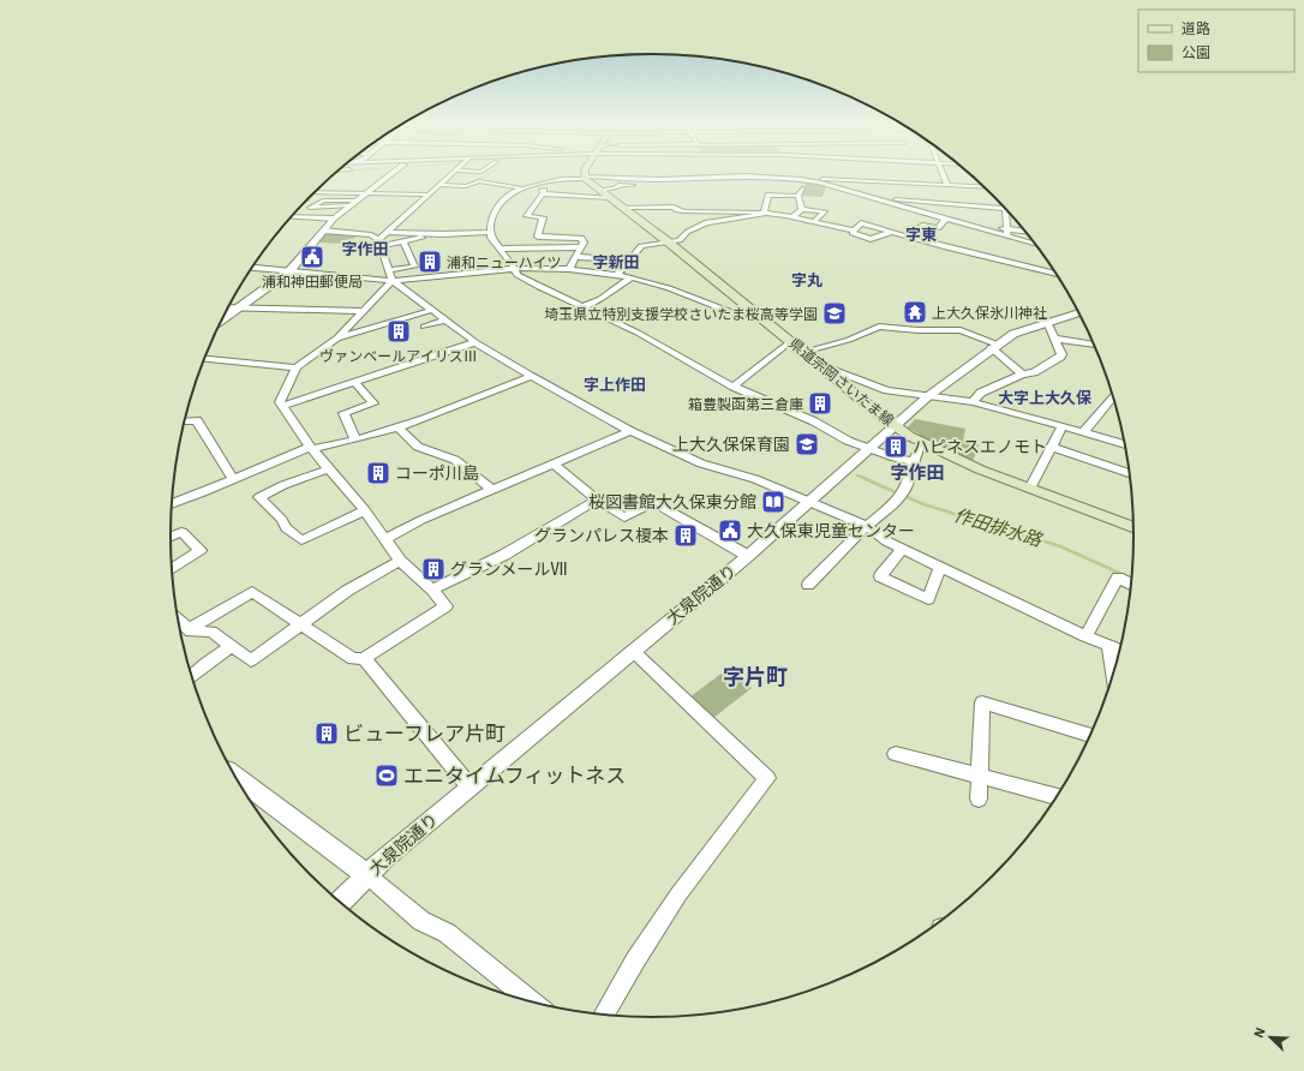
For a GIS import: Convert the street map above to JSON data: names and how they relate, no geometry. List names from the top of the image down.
{
  "streets": {
    "main road": ["県道宗岡さいたま線"],
    "street": ["大泉院通り"]
  },
  "crossings": [
    ["県道宗岡さいたま線", "大泉院通り"]
  ],
  "districts": [
    "字東",
    "字作田",
    "字新田",
    "字丸",
    "字上作田",
    "大字上大久保",
    "字作田",
    "字片町"
  ],
  "water": ["作田排水路"],
  "places": {
    "public building": ["浦和神田郵便局", "大久保東児童センター"],
    "building": [
      "浦和ニューハイツ",
      "ヴァンベールアイリスⅢ",
      "箱豊製函第三倉庫",
      "ハピネスエノモト",
      "コーポ川島",
      "グランパレス榎本",
      "グランメールⅦ",
      "ビューフレア片町"
    ],
    "temple": ["上大久保氷川神社"],
    "school or university": ["埼玉県立特別支援学校さいたま桜高等学園", "上大久保保育園"],
    "library": ["桜図書館大久保東分館"],
    "sports": ["エニタイムフィットネス"]
  },
  "legend": ["道路", "公園"],
  "north": "top left"
}
